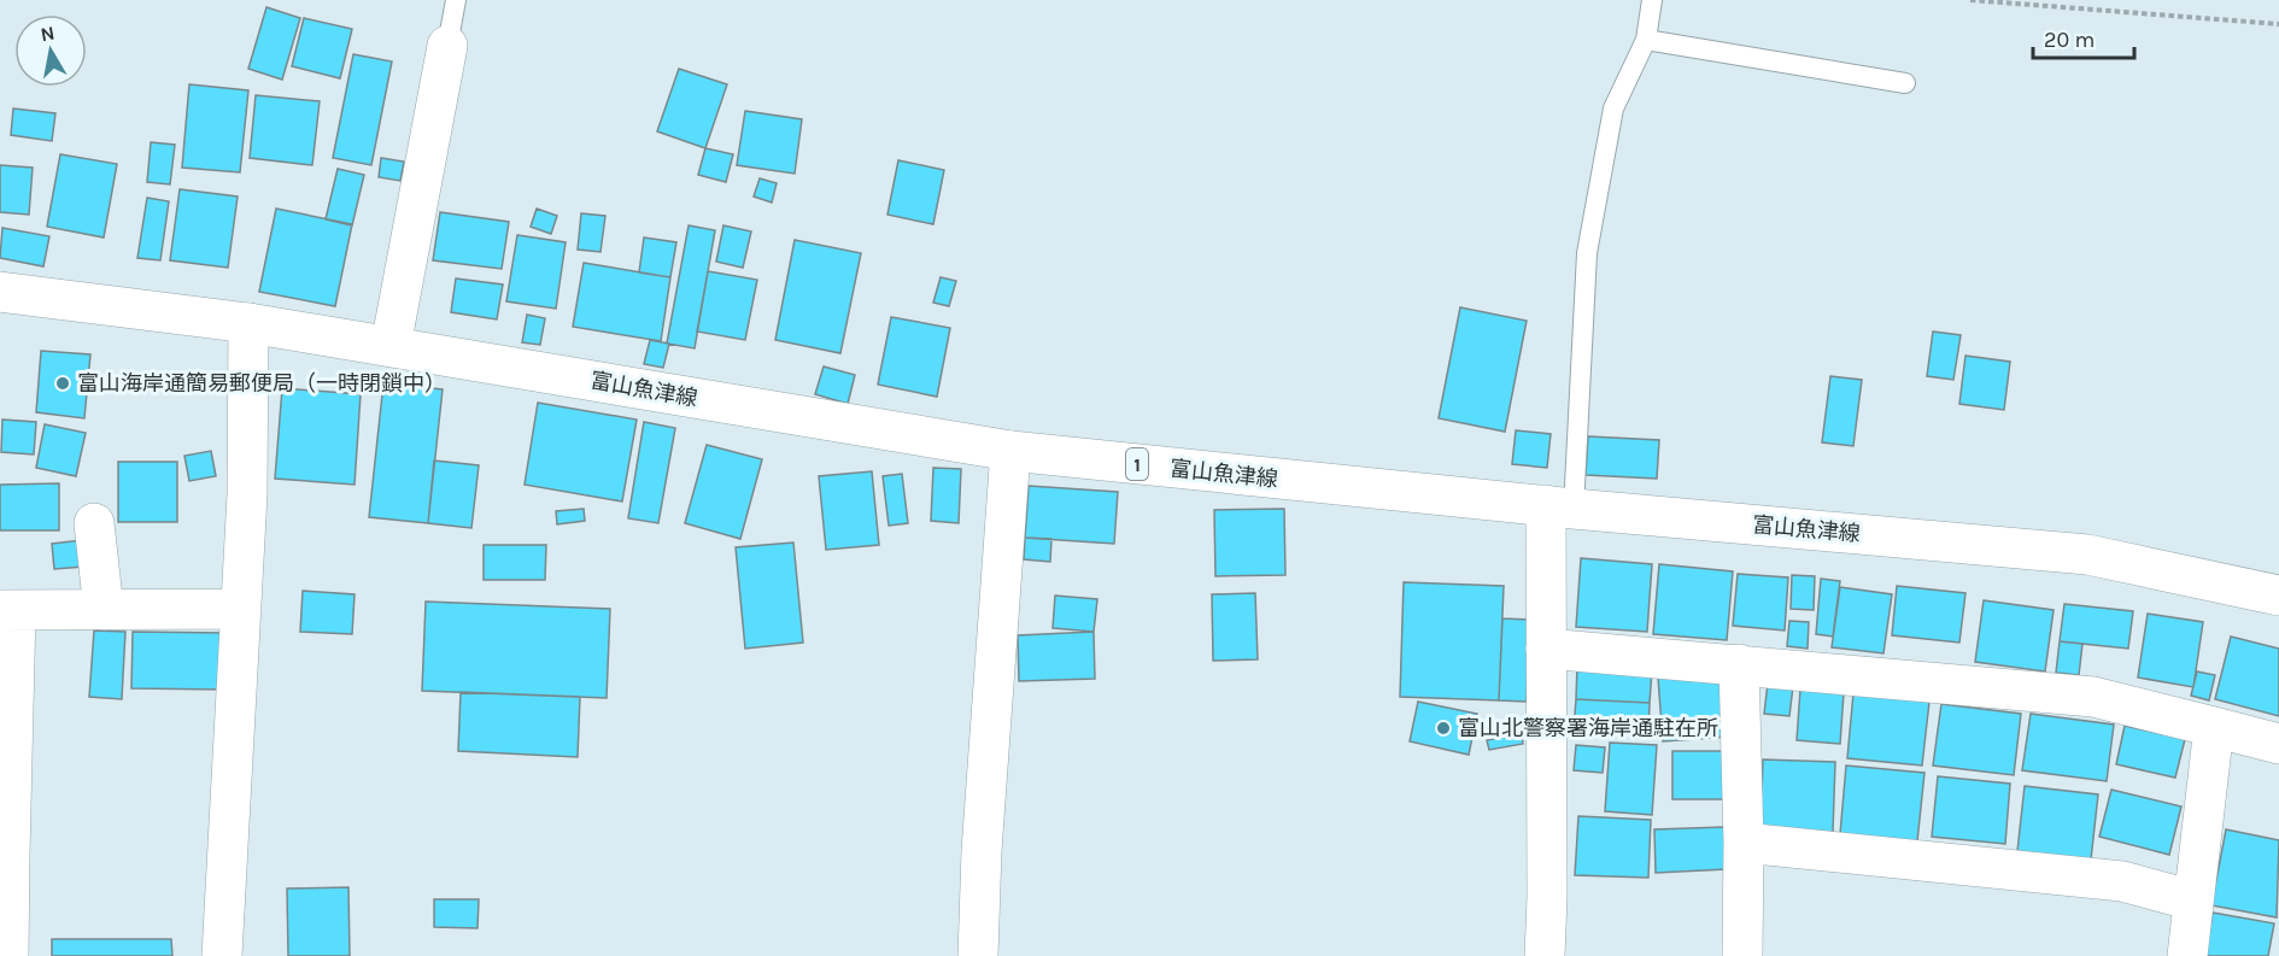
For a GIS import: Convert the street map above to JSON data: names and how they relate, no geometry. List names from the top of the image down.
{
  "streets": {
    "street": ["富山魚津線", "1"]
  },
  "places": ["富山海岸通簡易郵便局（一時閉鎖中）", "富山北警察署海岸通駐在所"],
  "scale_bar": "20 m",
  "north": "top"
}
